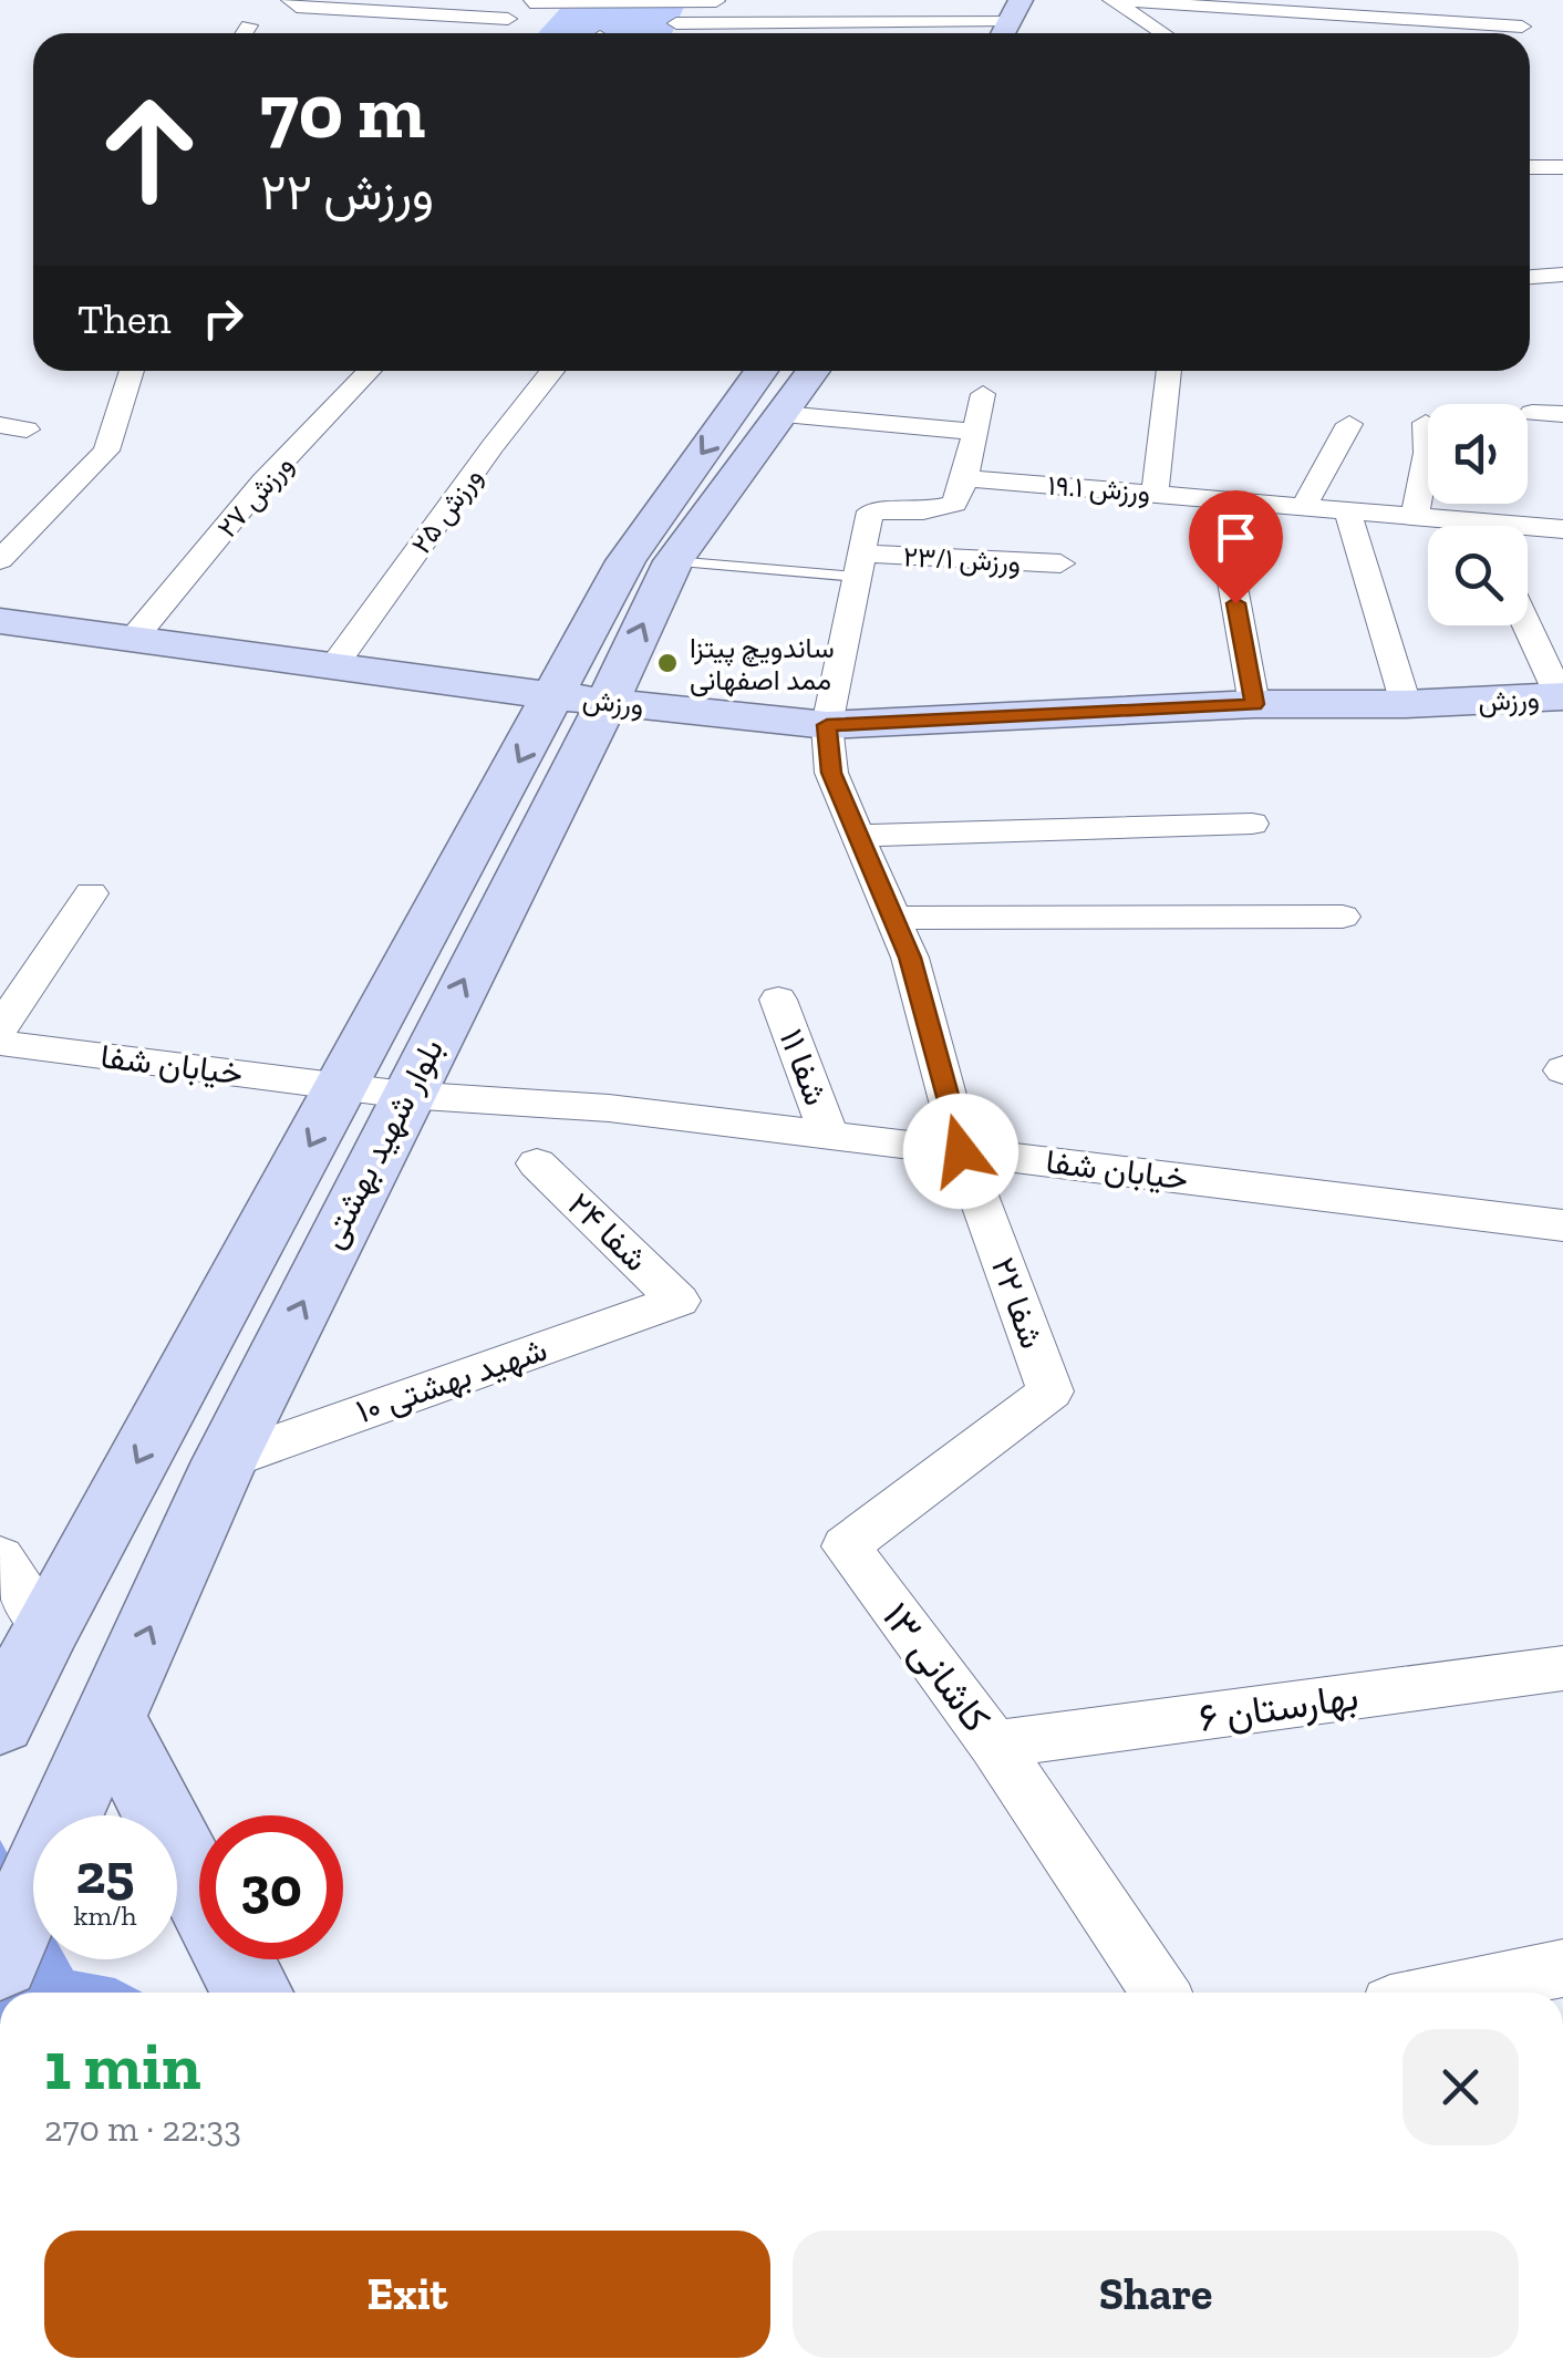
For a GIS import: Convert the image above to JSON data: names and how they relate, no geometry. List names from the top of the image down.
{
  "streets": {
    "main road": ["ورزش", "بلوار شهید بهشتی"],
    "street": [
      "ورزش ۱۹.۱",
      "ورزش ۲۷",
      "ورزش ۲۵",
      "ورزش ۲۳/۱",
      "خیابان شفا",
      "شفا ۱۱",
      "شفا ۲۴",
      "شفا ۲۲",
      "شهید بهشتی ۱۰",
      "کاشانی ۱۳",
      "بهارستان ۶"
    ]
  },
  "crossings": [
    ["ورزش ۲۷", "ورزش"],
    ["ورزش ۲۵", "ورزش"],
    ["ورزش", "بلوار شهید بهشتی"],
    ["خیابان شفا", "شفا ۱۱"],
    ["خیابان شفا", "بلوار شهید بهشتی"],
    ["خیابان شفا", "شفا ۲۲"],
    ["بلوار شهید بهشتی", "شهید بهشتی ۱۰"],
    ["شفا ۲۴", "شهید بهشتی ۱۰"],
    ["شفا ۲۲", "کاشانی ۱۳"],
    ["کاشانی ۱۳", "بهارستان ۶"]
  ],
  "places": ["ساندویچ پیتزا ممد اصفهانی"],
  "page": {
    "turn": ["70 m", "ورزش ۲۲"],
    "then": "Then",
    "speed": "25 km/h",
    "limit": "30",
    "heading": ["1 min", "270 m · 22:33"],
    "buttons": ["Exit", "Share"]
  }
}
